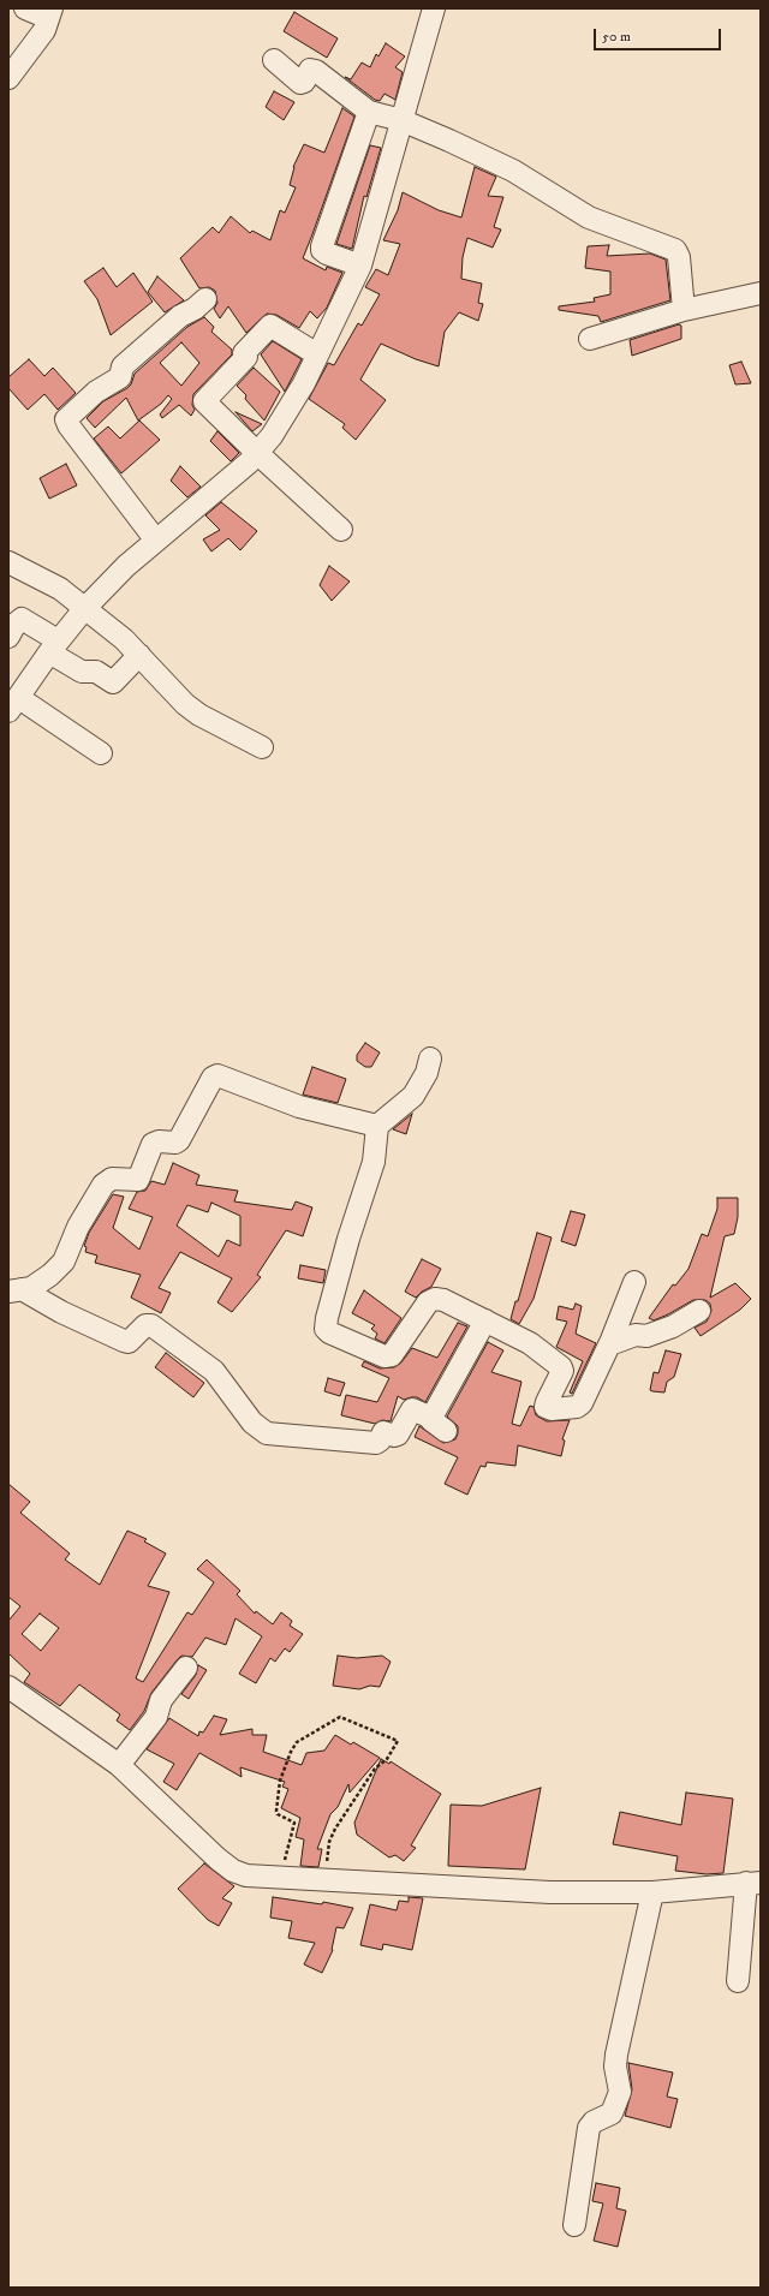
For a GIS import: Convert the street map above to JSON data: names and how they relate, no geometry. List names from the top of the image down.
{
  "scale_bar": "50 m"
}
